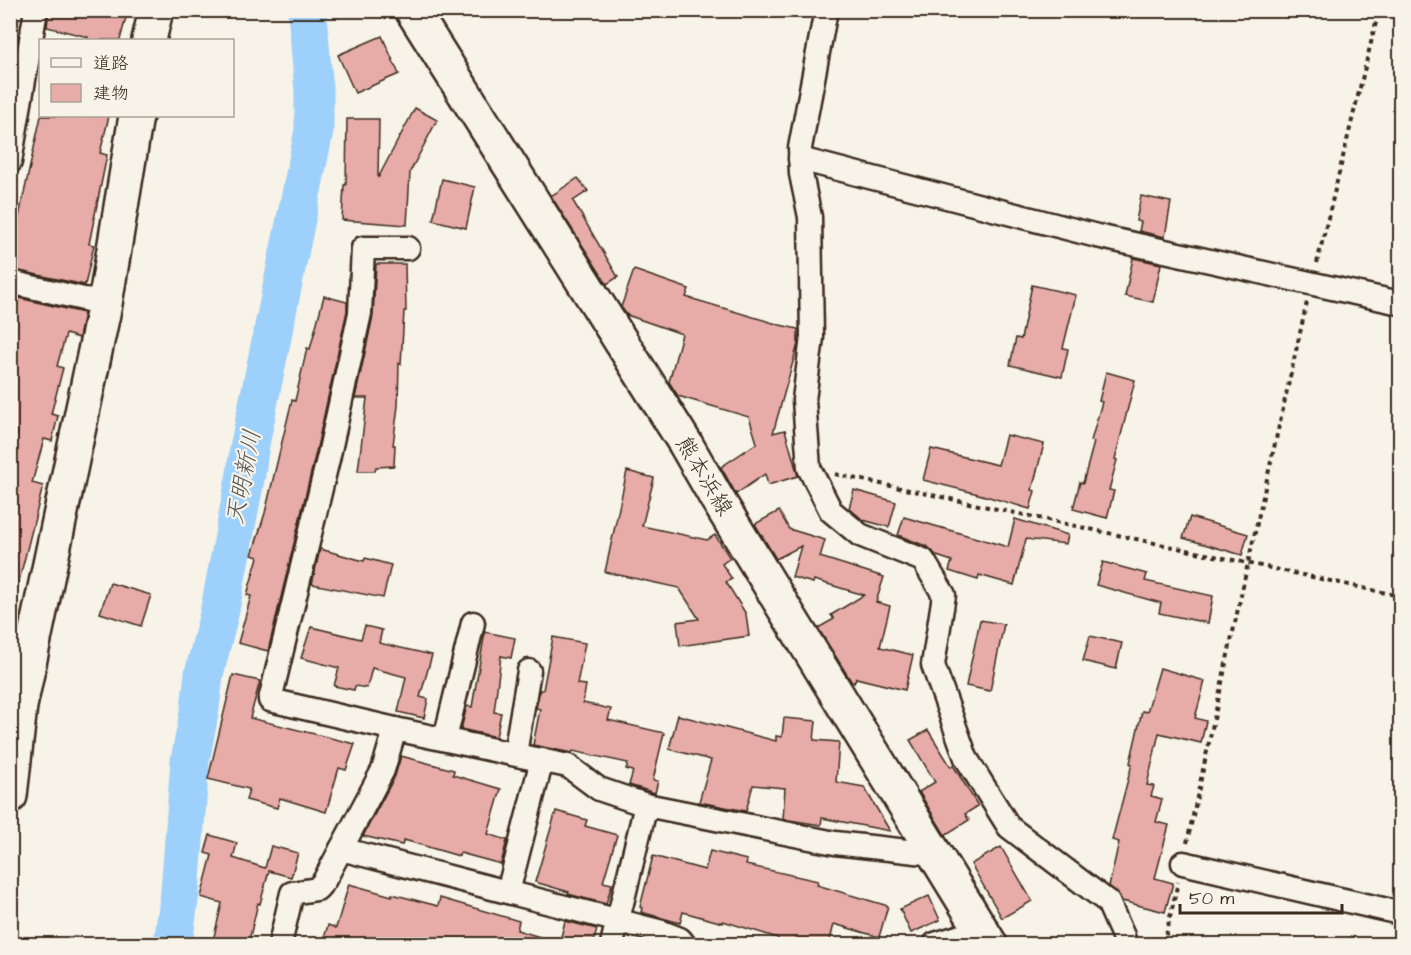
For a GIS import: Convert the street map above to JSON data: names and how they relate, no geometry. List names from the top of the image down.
{
  "streets": {
    "main road": ["熊本浜線"]
  },
  "water": ["天明新川"],
  "legend": ["道路", "建物"],
  "scale_bar": "50 m"
}
